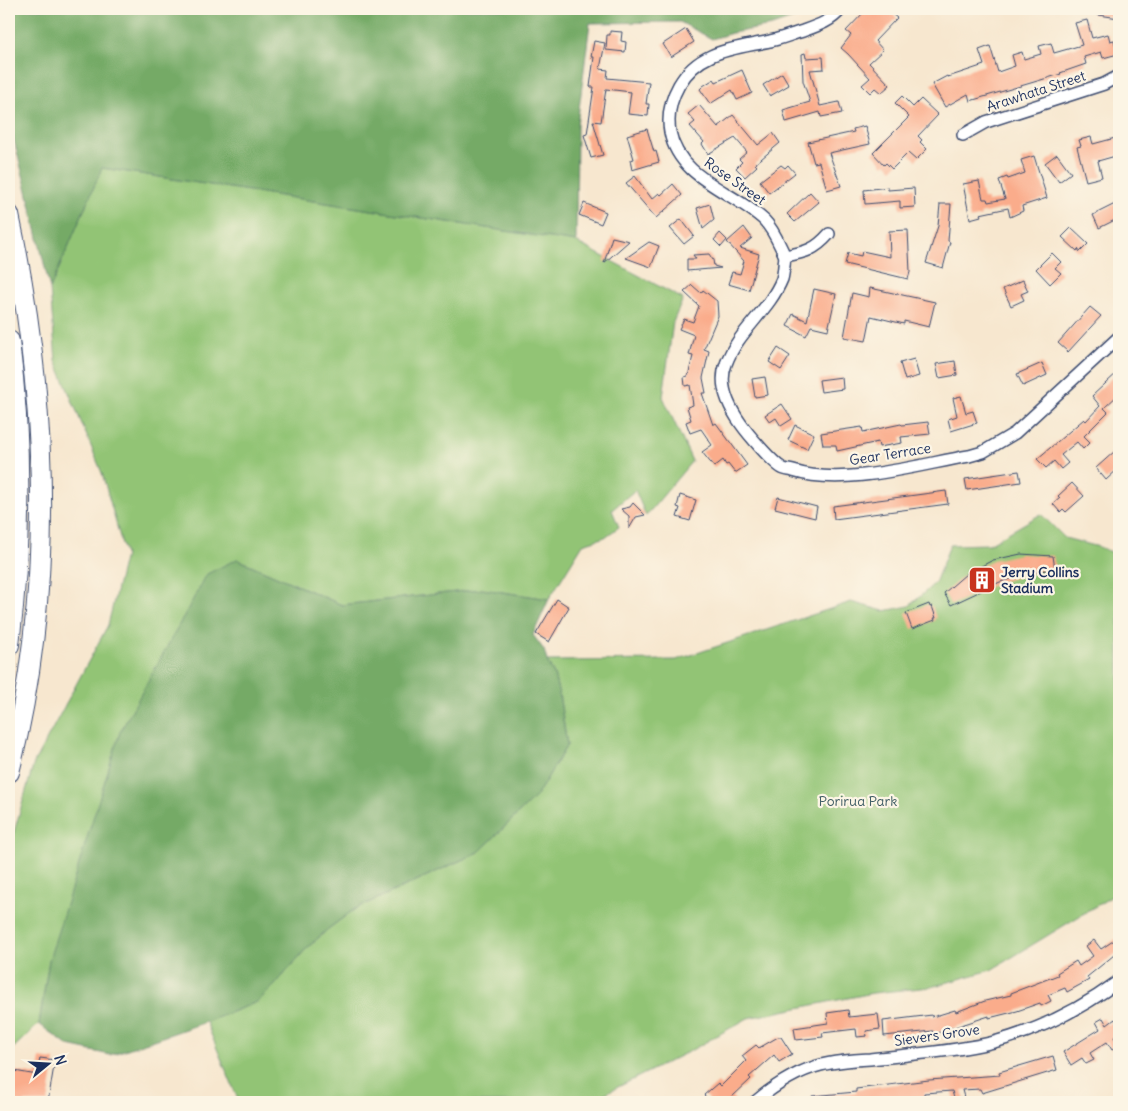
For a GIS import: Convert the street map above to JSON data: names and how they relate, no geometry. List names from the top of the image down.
{
  "streets": {
    "street": [
      "Arawhata Street",
      "Rose Street",
      "Gear Terrace",
      "Sievers Grove"
    ]
  },
  "crossings": [
    ["Rose Street", "Gear Terrace"]
  ],
  "parks": ["Porirua Park"],
  "places": {
    "building": ["Jerry Collins Stadium"]
  },
  "north": "right"
}
